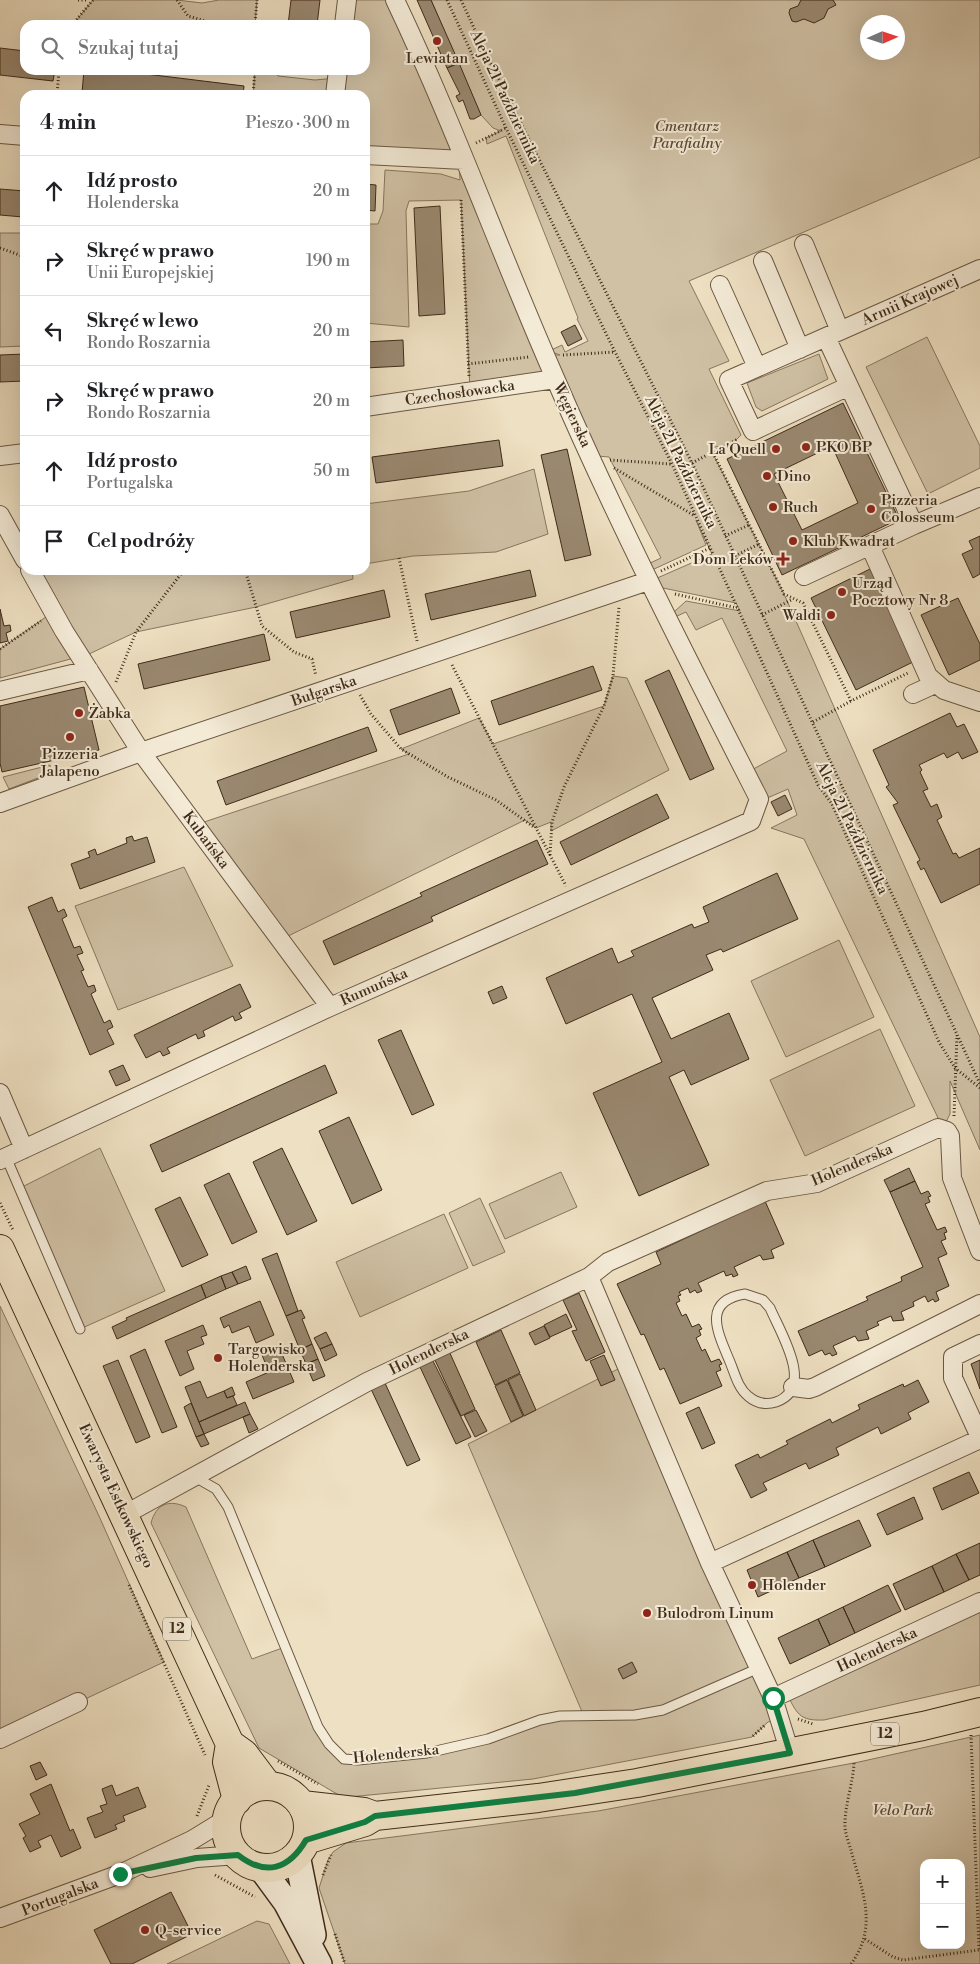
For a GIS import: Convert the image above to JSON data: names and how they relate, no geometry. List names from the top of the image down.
{
  "streets": {
    "main road": ["Ewarysta Estkowskiego", "12"],
    "street": [
      "Armii Krajowej",
      "Czechosłowacka",
      "Węgierska",
      "Bułgarska",
      "Kubańska",
      "Rumuńska",
      "Holenderska",
      "Portugalska"
    ],
    "path": ["Aleja 21 Października"]
  },
  "crossings": [
    ["Czechosłowacka", "Węgierska"],
    ["Węgierska", "Bułgarska"],
    ["Węgierska", "Rumuńska"],
    ["Bułgarska", "Kubańska"],
    ["Kubańska", "Rumuńska"],
    ["Holenderska", "Ewarysta Estkowskiego"],
    ["Ewarysta Estkowskiego", "12"],
    ["Ewarysta Estkowskiego", "Portugalska"],
    ["12", "Portugalska"]
  ],
  "parks": ["Cmentarz Parafialny", "Velo Park"],
  "places": {
    "other": [
      "Lewiatan",
      "PKO BP",
      "La'Quell",
      "Dino",
      "Ruch",
      "Pizzeria Colosseum",
      "Klub Kwadrat",
      "Urząd Pocztowy Nr 8",
      "Waldi",
      "Żabka",
      "Pizzeria Jalapeno",
      "Targowisko Holenderska",
      "Holender",
      "Bulodrom Linum",
      "Q-service"
    ],
    "health": ["Dom Leków"]
  },
  "north": "right",
  "page": {
    "search": "Szukaj tutaj",
    "heading": ["4 min", "Pieszo · 300 m"],
    "list": [
      ["Idź prosto", "Holenderska", "20 m"],
      ["Skręć w prawo", "Unii Europejskiej", "190 m"],
      ["Skręć w lewo", "Rondo Roszarnia", "20 m"],
      ["Skręć w prawo", "Rondo Roszarnia", "20 m"],
      ["Idź prosto", "Portugalska", "50 m"],
      "Cel podróży"
    ],
    "map_buttons": ["+", "−"]
  }
}
